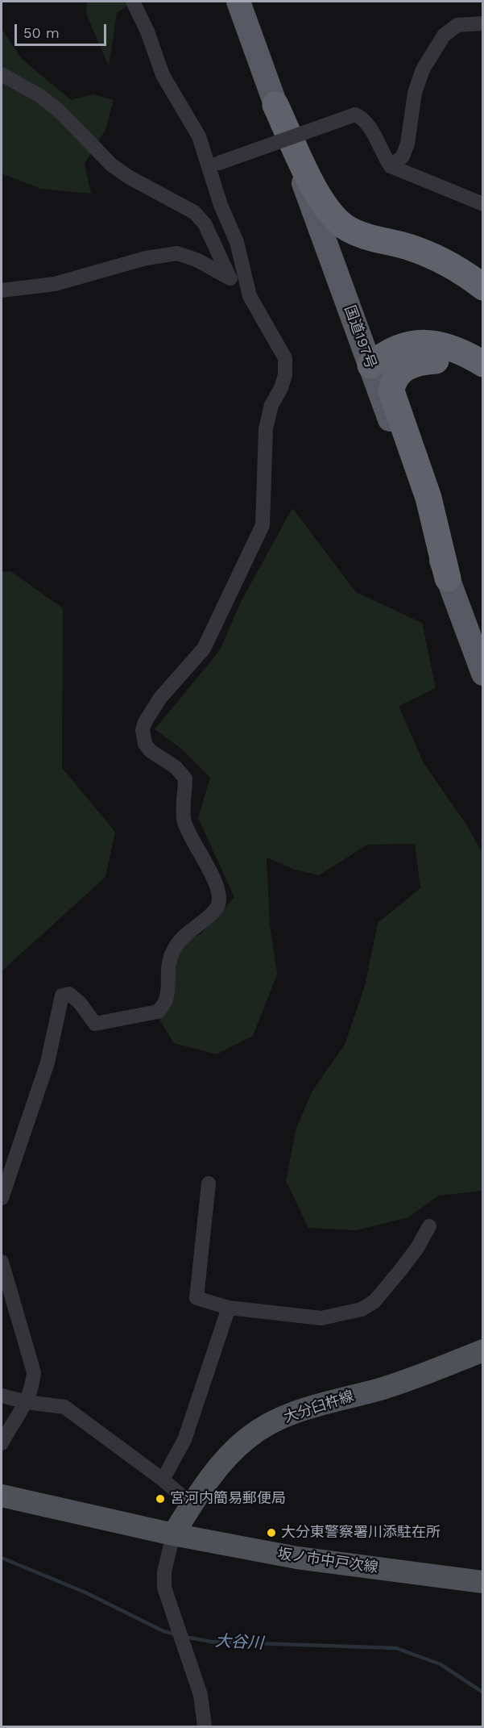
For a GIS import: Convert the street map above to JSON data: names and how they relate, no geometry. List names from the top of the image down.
{
  "streets": {
    "highway": ["国道197号"],
    "main road": ["大分臼杵線", "坂ノ市中戸次線"]
  },
  "crossings": [
    ["大分臼杵線", "坂ノ市中戸次線"]
  ],
  "water": ["大谷川"],
  "places": ["宮河内簡易郵便局", "大分東警察署川添駐在所"],
  "scale_bar": "50 m"
}
